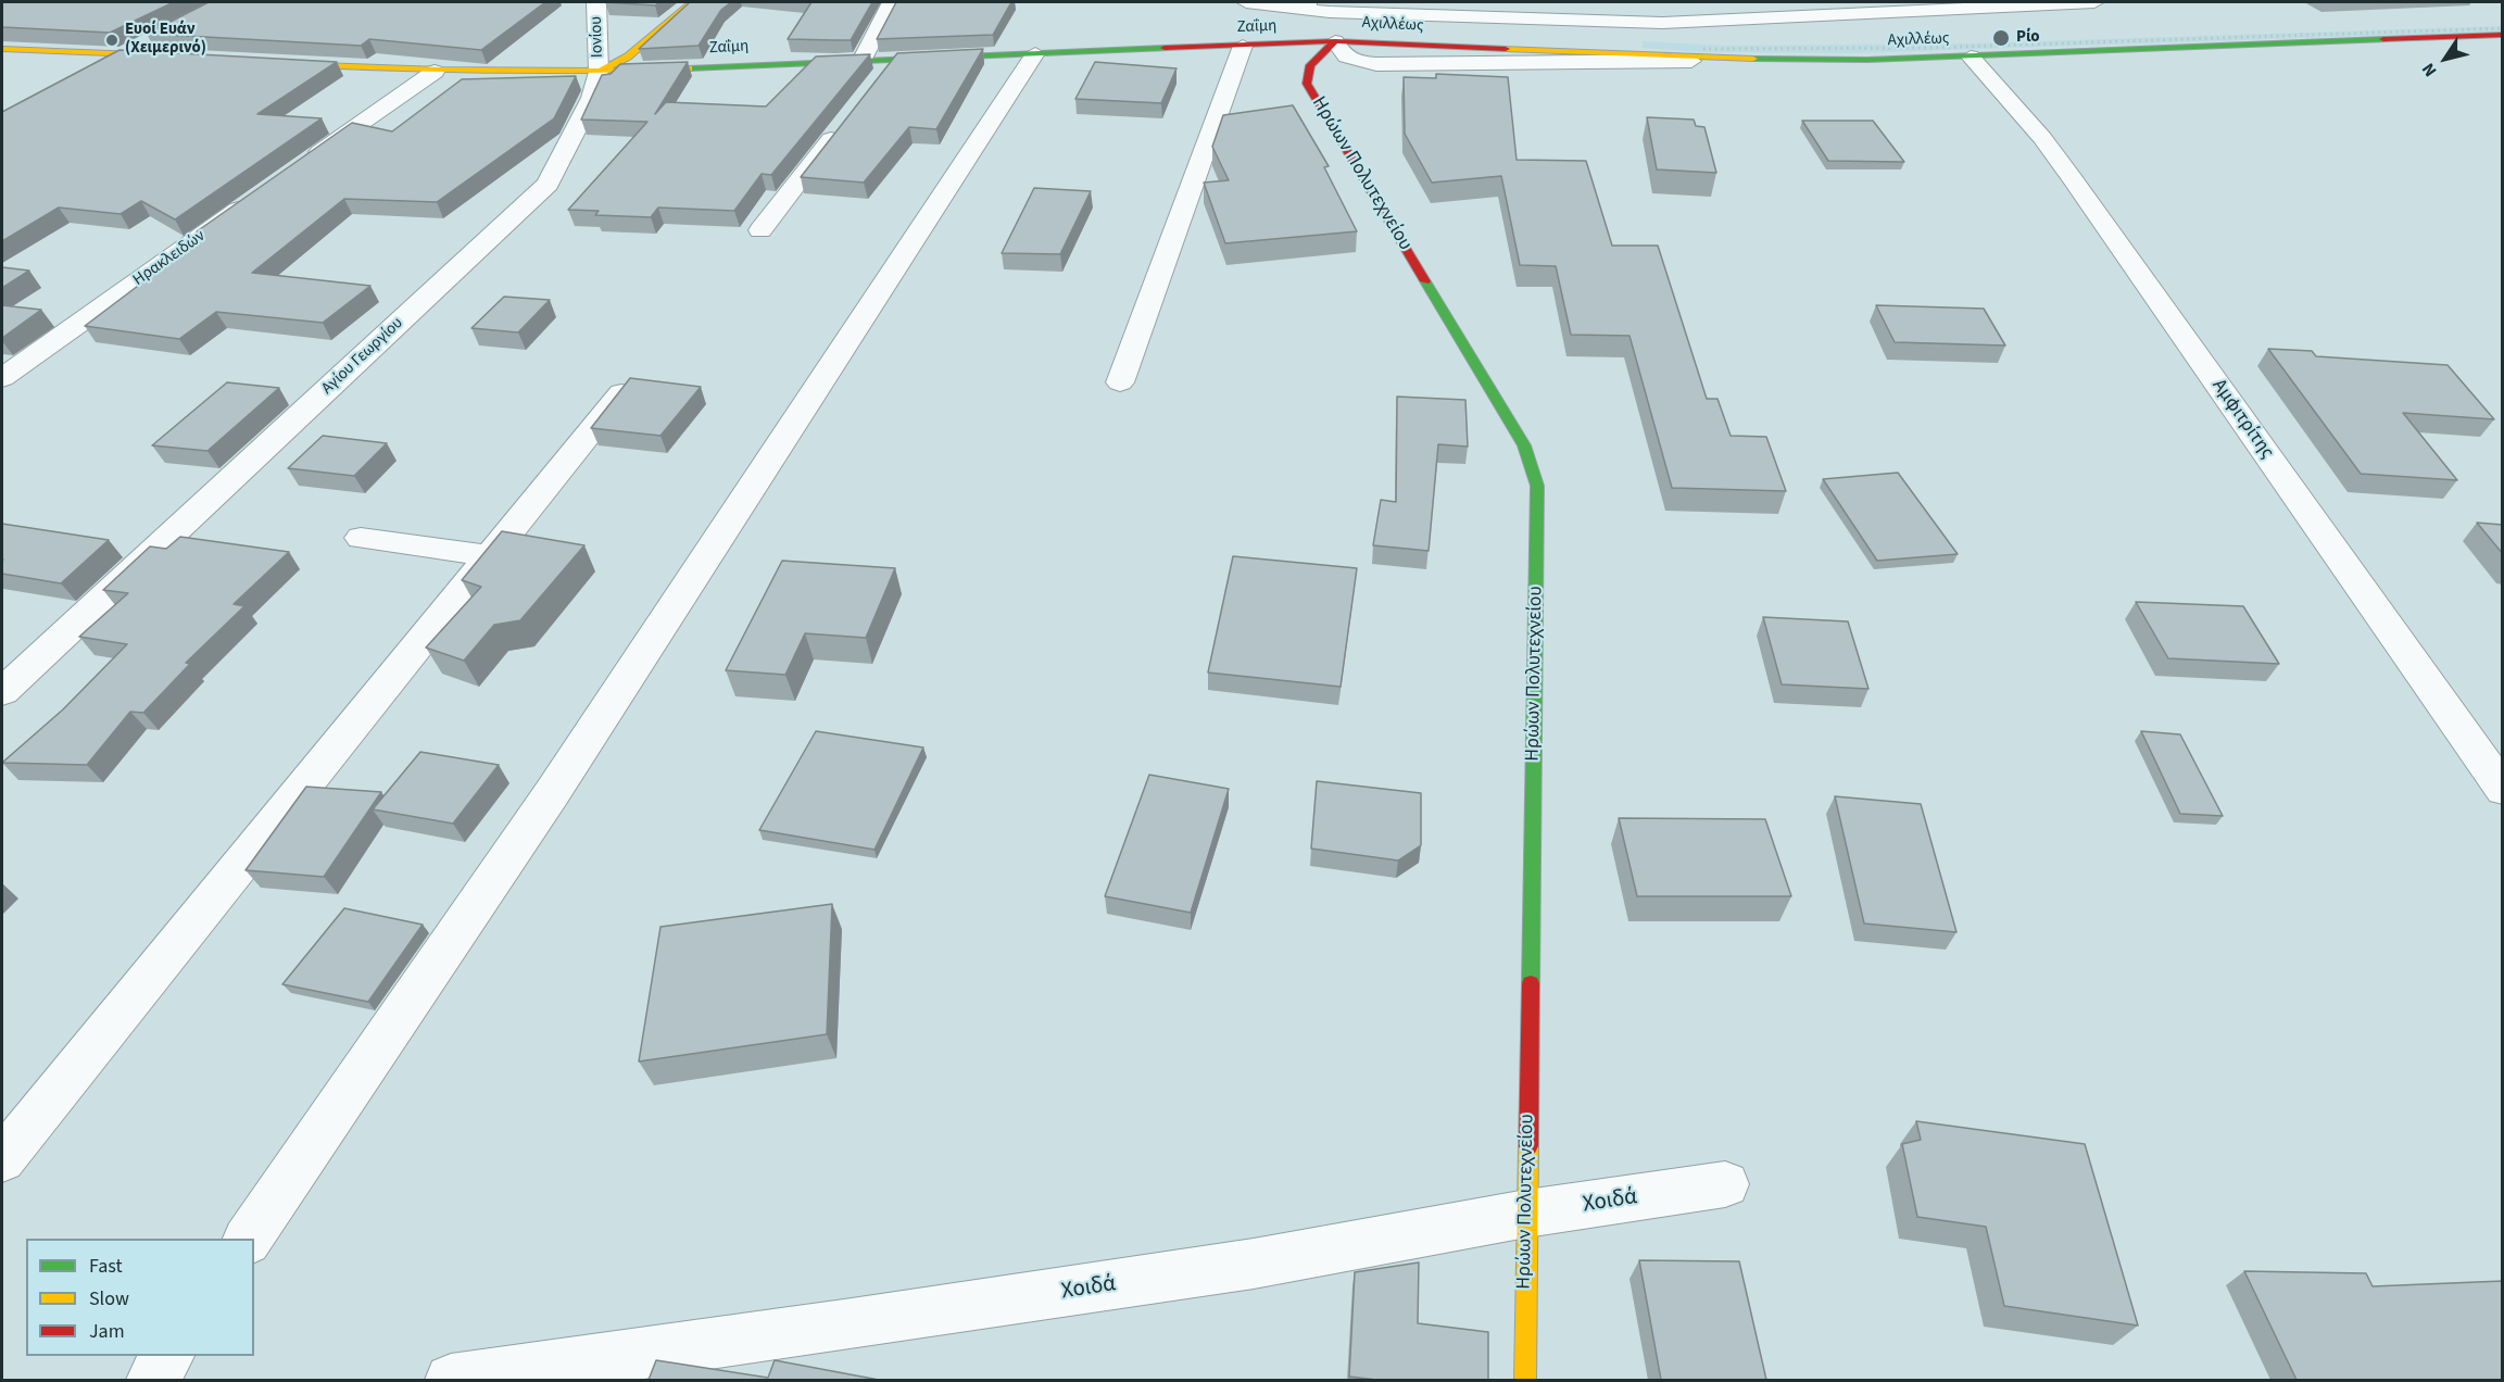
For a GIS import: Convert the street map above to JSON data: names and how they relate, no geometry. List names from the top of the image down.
{
  "streets": {
    "street": [
      "Αχιλλέως",
      "Ζαΐμη",
      "Ιονίου",
      "Ηρώων Πολυτεχνείου",
      "Ηρακλειδών",
      "Αγίου Γεωργίου",
      "Αμφιτρίτης",
      "Χοιδά"
    ]
  },
  "crossings": [
    ["Αχιλλέως", "Ζαΐμη"],
    ["Αχιλλέως", "Ηρώων Πολυτεχνείου"],
    ["Αχιλλέως", "Αμφιτρίτης"],
    ["Ζαΐμη", "Ιονίου"],
    ["Ζαΐμη", "Ηρώων Πολυτεχνείου"],
    ["Ζαΐμη", "Αγίου Γεωργίου"],
    ["Ιονίου", "Αγίου Γεωργίου"],
    ["Ηρώων Πολυτεχνείου", "Χοιδά"]
  ],
  "places": ["Ρίο", "Ευοί Ευάν (Χειμερινό)"],
  "legend": ["Fast", "Slow", "Jam"],
  "north": "bottom left"
}
